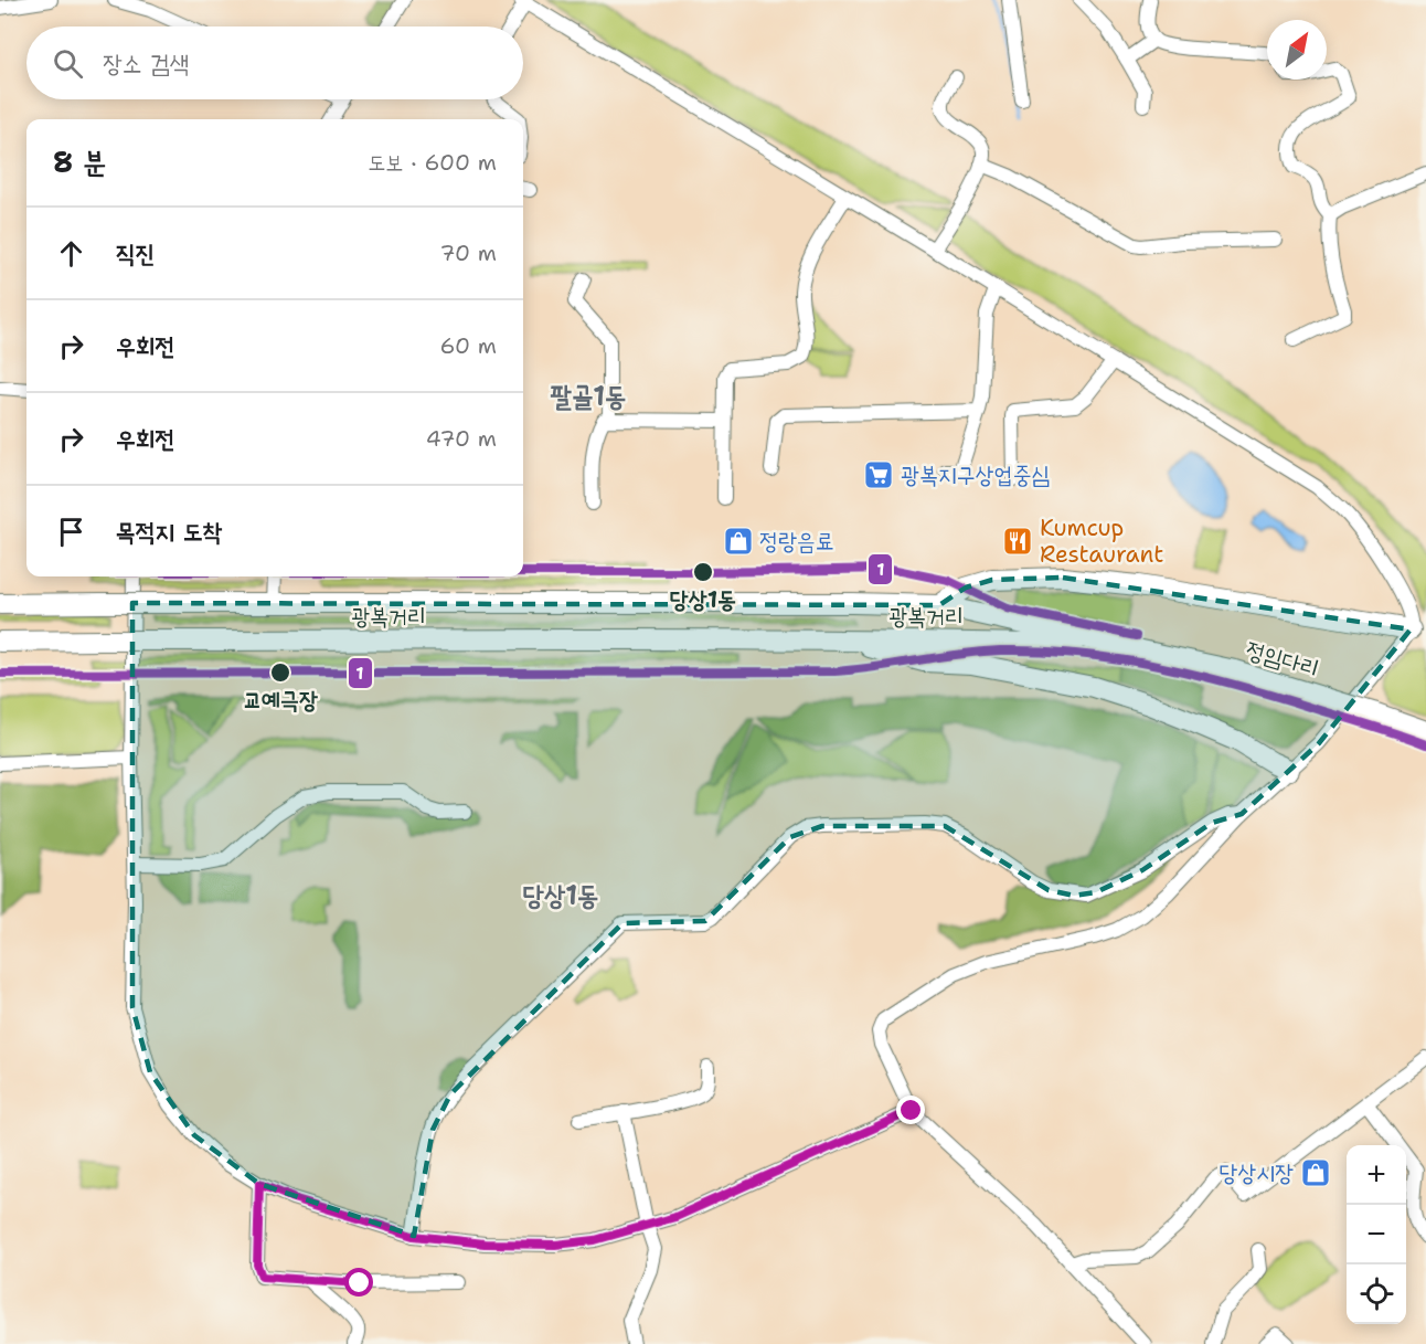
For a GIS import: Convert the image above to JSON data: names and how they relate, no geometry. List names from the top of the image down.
{
  "streets": {
    "highway": ["광복거리", "정임다리"]
  },
  "crossings": [
    ["광복거리", "정임다리"]
  ],
  "districts": ["팔골1동", "당상1동"],
  "places": {
    "supermarket": ["광복지구상업중심"],
    "shop": ["정랑음료", "당상시장"],
    "restaurant": ["Kumcup Restaurant"],
    "other": ["당상1동", "교예극장"]
  },
  "lines": ["transit line 1"],
  "north": "top right",
  "page": {
    "search": "장소 검색",
    "heading": ["8 분", "도보 · 600 m"],
    "list": [
      ["직진", "70 m"],
      ["우회전", "60 m"],
      ["우회전", "470 m"],
      "목적지 도착"
    ],
    "map_buttons": ["+", "−"]
  }
}
